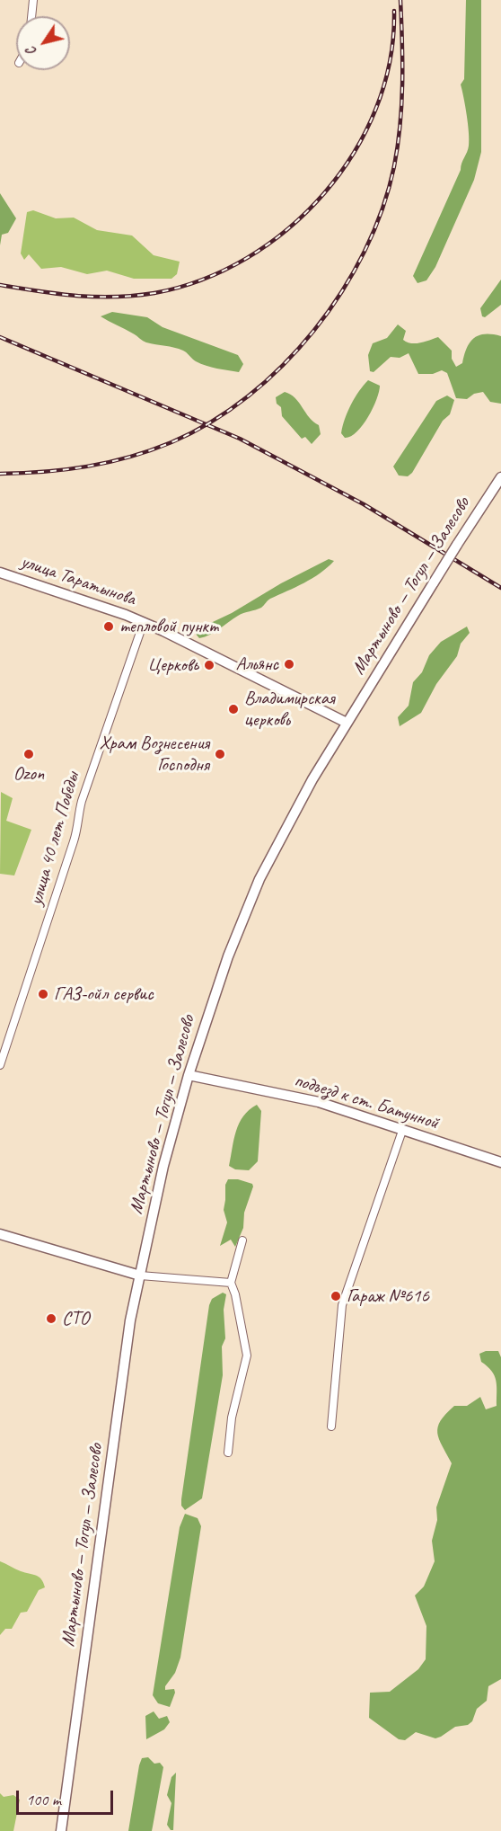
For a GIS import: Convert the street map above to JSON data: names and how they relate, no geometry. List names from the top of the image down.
{
  "streets": {
    "street": [
      "улица Таратынова",
      "Мартыново — Тогул — Залесово",
      "улица 40 лет Победы",
      "подъезд к ст. Батунной"
    ]
  },
  "crossings": [
    ["улица Таратынова", "Мартыново — Тогул — Залесово"],
    ["улица Таратынова", "улица 40 лет Победы"],
    ["Мартыново — Тогул — Залесово", "подъезд к ст. Батунной"]
  ],
  "places": [
    "тепловой пункт",
    "Альянс",
    "Церковь",
    "Владимирская церковь",
    "Ozon",
    "Храм Вознесения Господня",
    "ГАЗ-ойл сервис",
    "Гараж №616",
    "СТО"
  ],
  "scale_bar": "100 m",
  "north": "bottom left"
}
